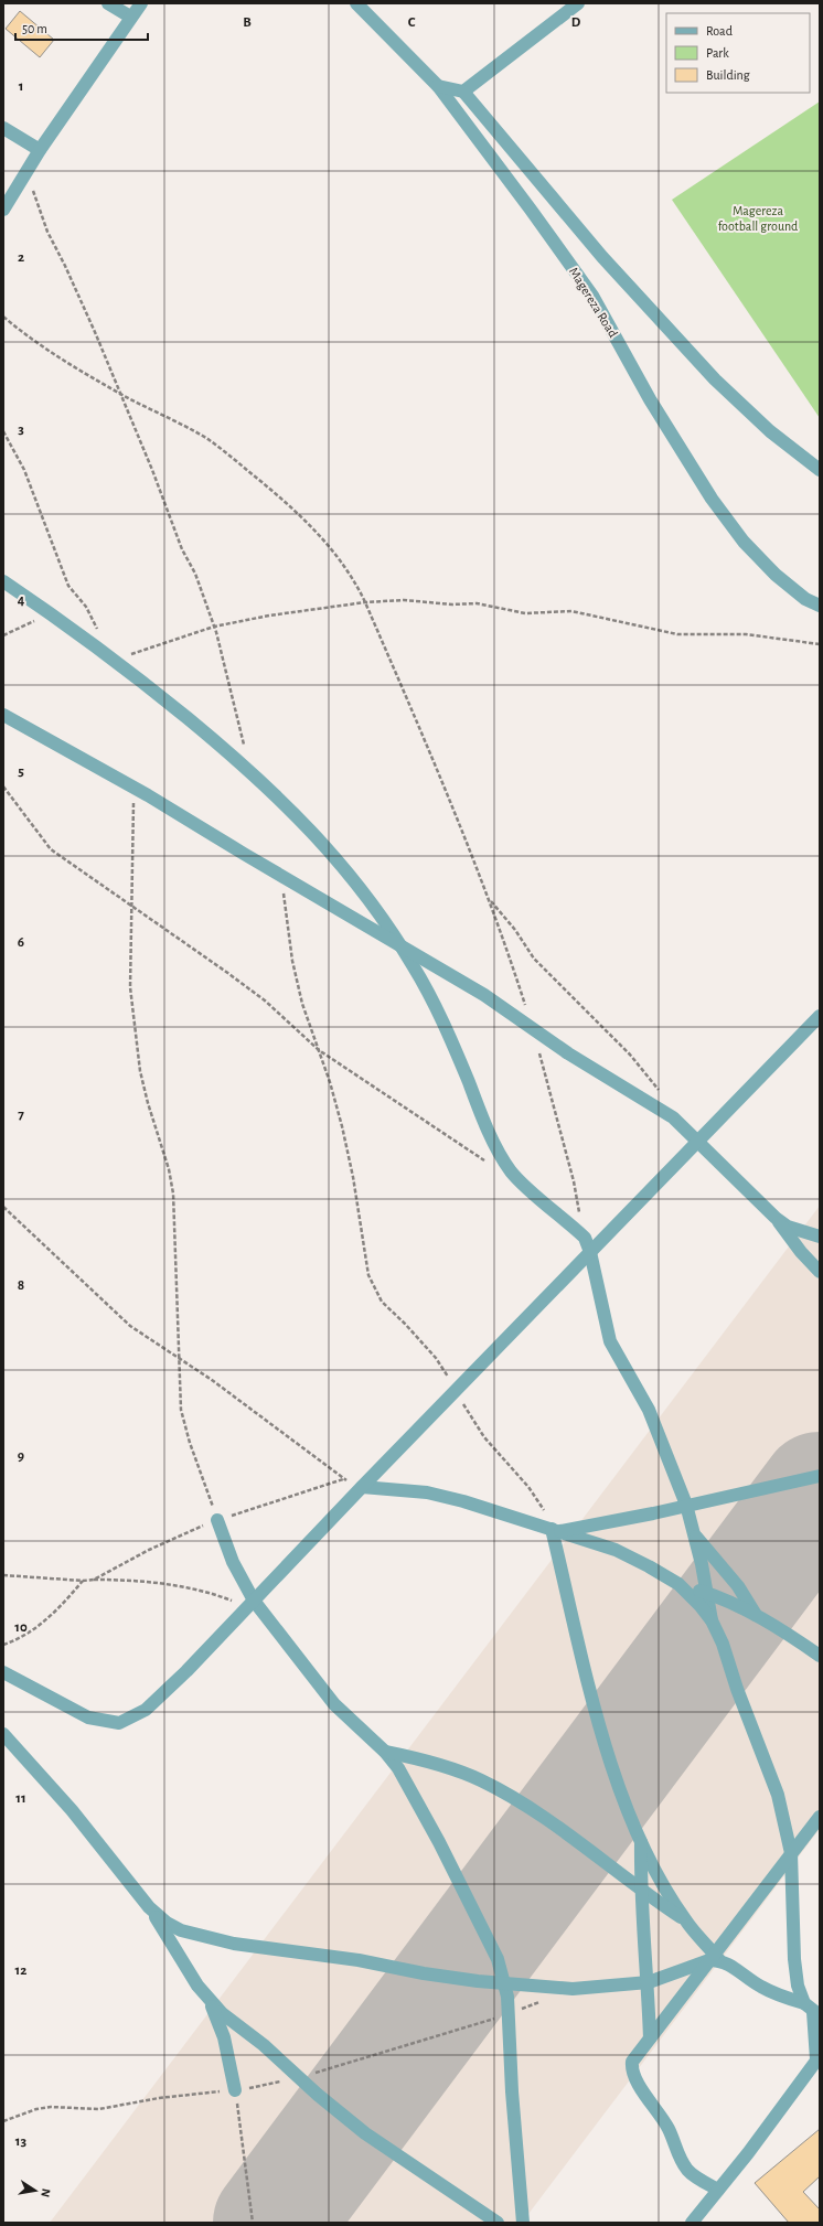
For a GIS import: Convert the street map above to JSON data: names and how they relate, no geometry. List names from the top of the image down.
{
  "streets": {
    "street": ["Magereza Road"]
  },
  "parks": ["Magereza football ground"],
  "legend": ["Road", "Park", "Building"],
  "scale_bar": "50 m",
  "north": "right",
  "grid": {
    "columns": ["B", "C", "D"],
    "rows": [
      "1",
      "2",
      "3",
      "4",
      "5",
      "6",
      "7",
      "8",
      "9",
      "10",
      "11",
      "12",
      "13"
    ]
  }
}
